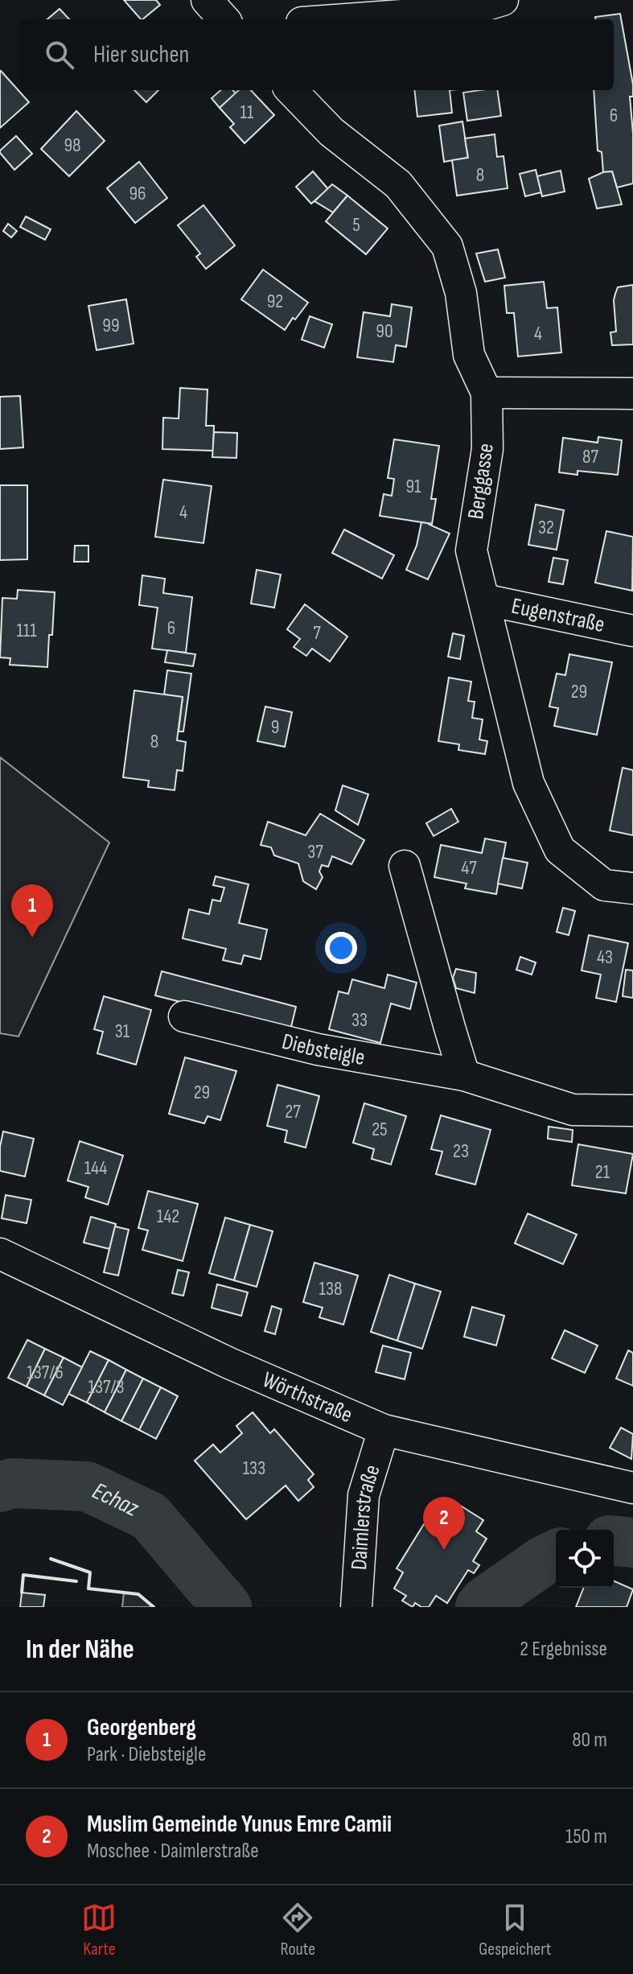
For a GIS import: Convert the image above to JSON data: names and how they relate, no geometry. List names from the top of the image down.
{
  "streets": {
    "street": [
      "Berggasse",
      "Eugenstraße",
      "Diebsteigle",
      "Wörthstraße",
      "Daimlerstraße"
    ]
  },
  "crossings": [
    ["Berggasse", "Eugenstraße"],
    ["Wörthstraße", "Daimlerstraße"]
  ],
  "water": ["Echaz"],
  "house_numbers": [
    "11",
    "6",
    "98",
    "8",
    "96",
    "5",
    "92",
    "99",
    "90",
    "4",
    "87",
    "91",
    "4",
    "32",
    "6",
    "111",
    "7",
    "29",
    "9",
    "8",
    "37",
    "47",
    "43",
    "33",
    "31",
    "29",
    "27",
    "25",
    "23",
    "144",
    "21",
    "142",
    "138",
    "137/6",
    "137/3",
    "133"
  ],
  "page": {
    "search": "Hier suchen",
    "pins": ["1", "2"],
    "heading": ["In der Nähe", "2 Ergebnisse"],
    "list": [
      {
        "mark": "1",
        "name": "Georgenberg",
        "note": "Park · Diebsteigle",
        "value": "80 m"
      },
      {
        "mark": "2",
        "name": "Muslim Gemeinde Yunus Emre Camii",
        "note": "Moschee · Daimlerstraße",
        "value": "150 m"
      }
    ],
    "nav": ["Karte", "Route", "Gespeichert"]
  }
}
